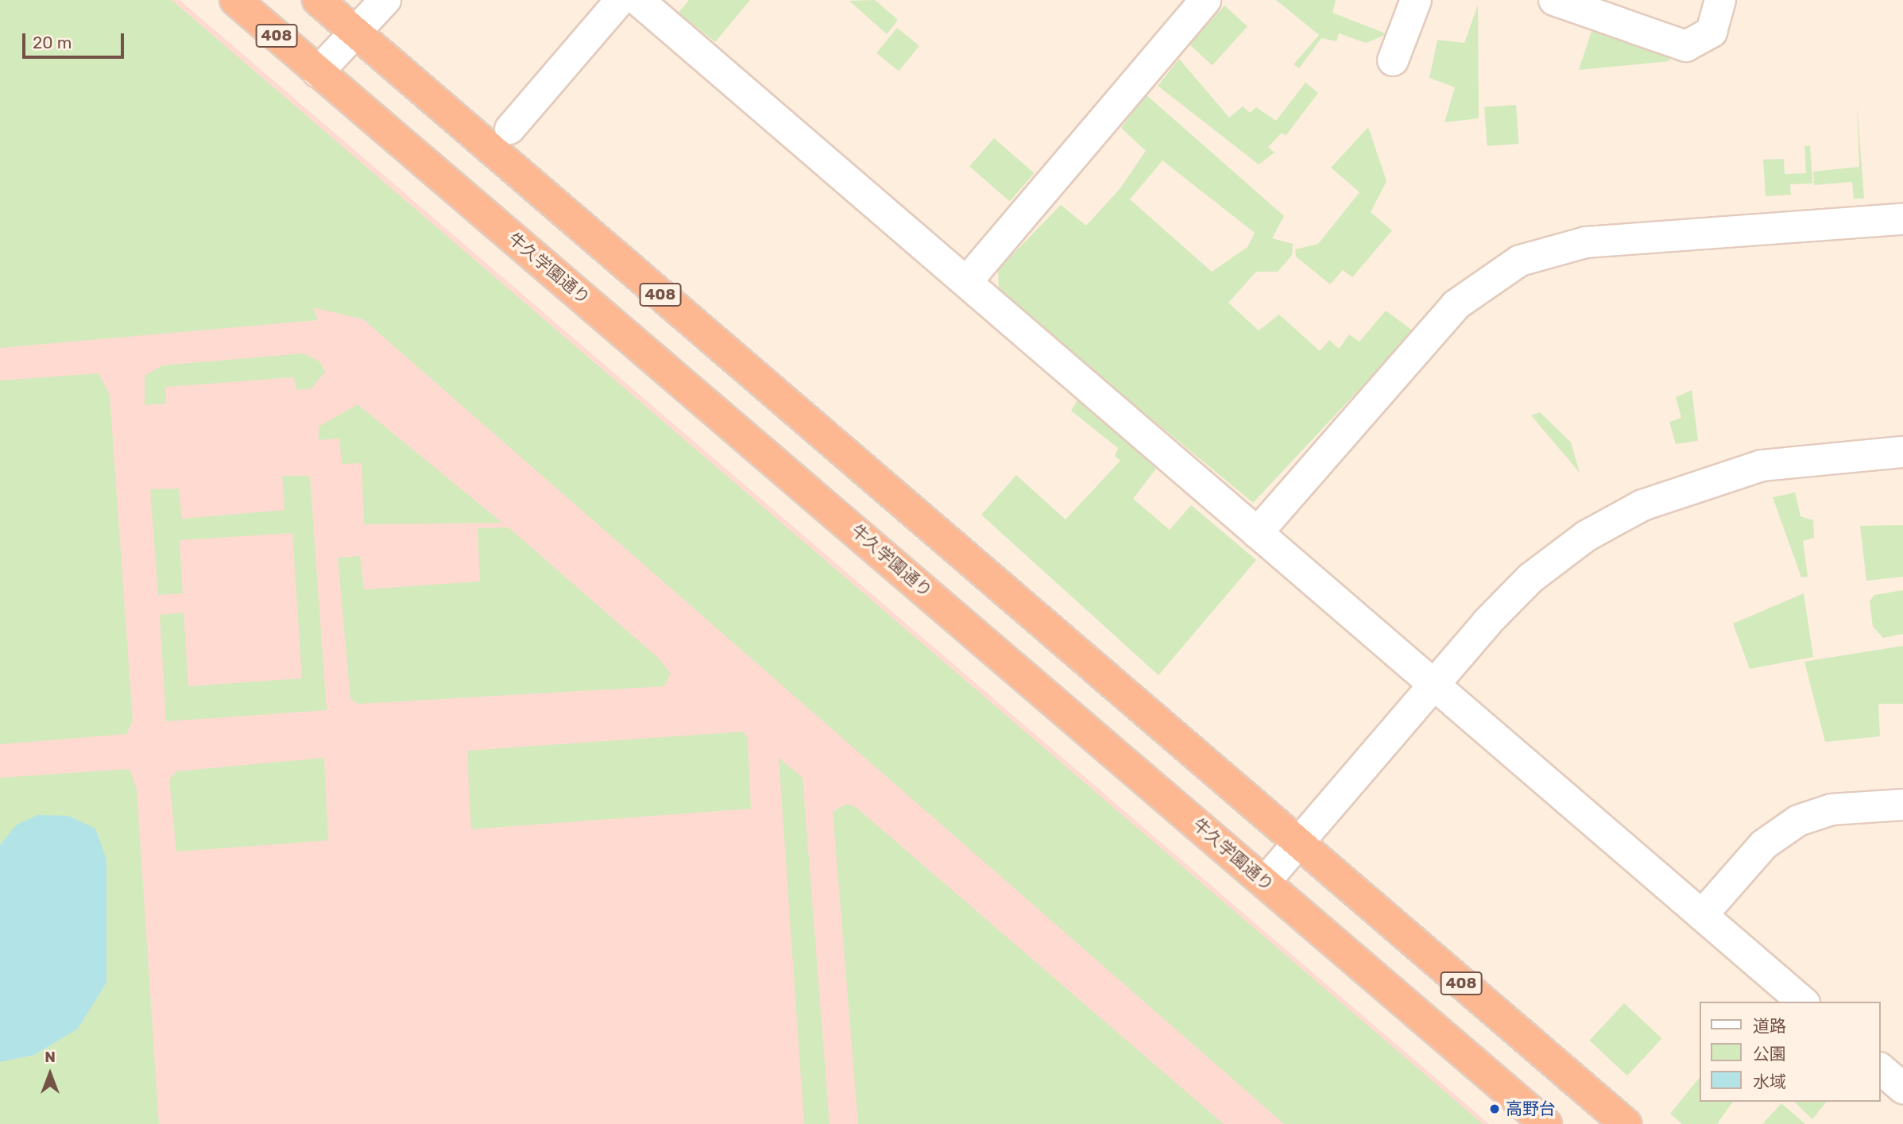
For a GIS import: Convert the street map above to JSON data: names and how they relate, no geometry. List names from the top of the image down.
{
  "streets": {
    "highway": ["408", "牛久学園通り"]
  },
  "places": ["高野台"],
  "legend": ["道路", "公園", "水域"],
  "scale_bar": "20 m",
  "north": "top"
}
